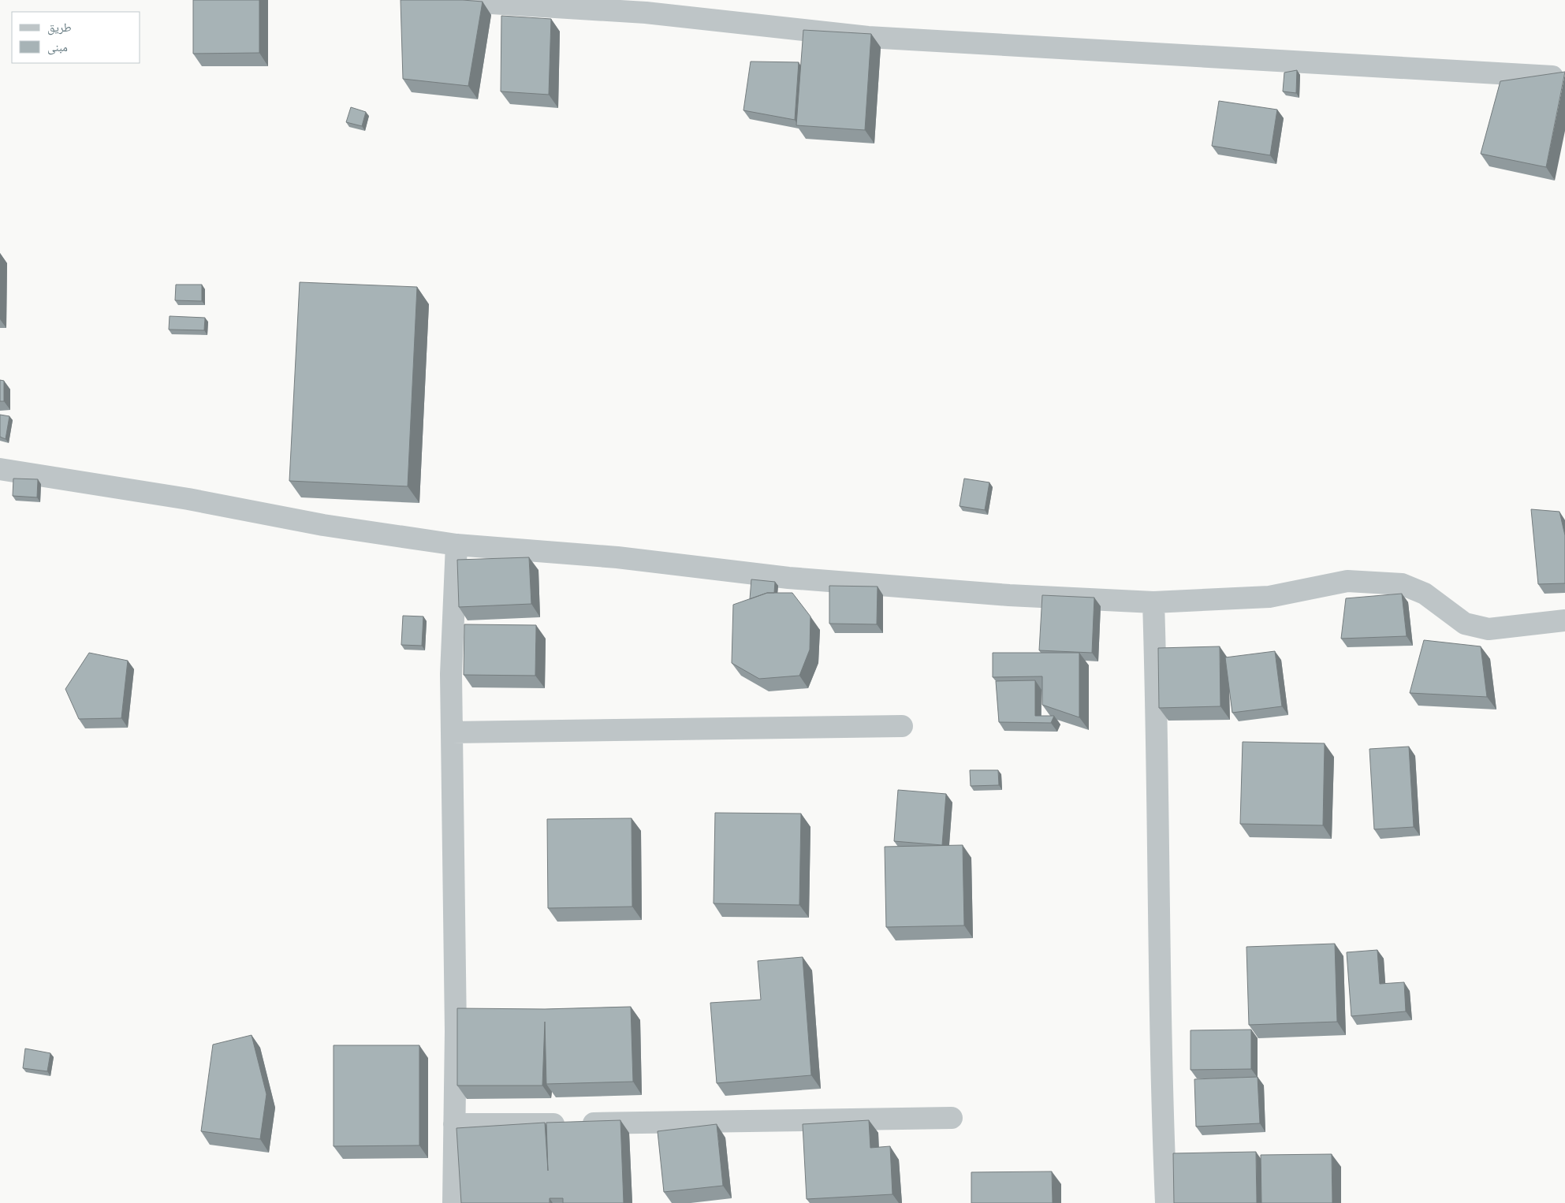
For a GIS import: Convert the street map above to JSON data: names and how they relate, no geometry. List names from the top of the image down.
{
  "legend": ["طريق", "مبنى"]
}
